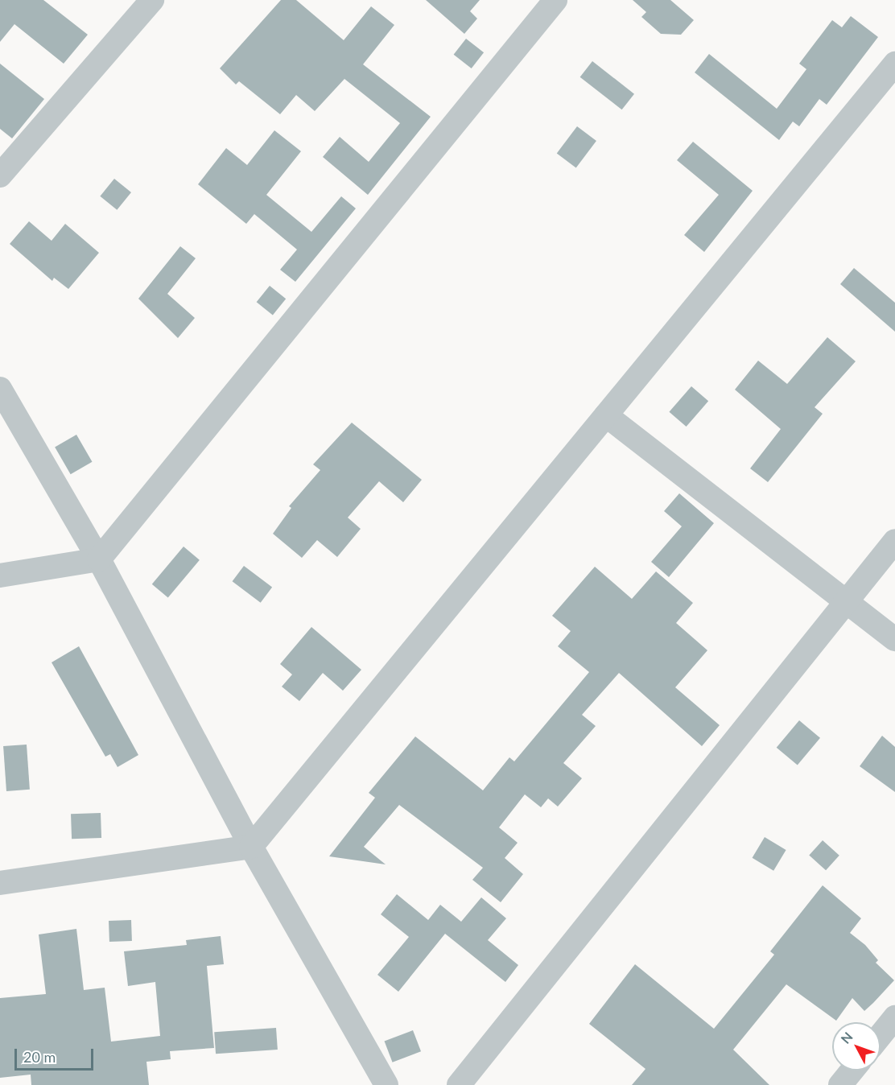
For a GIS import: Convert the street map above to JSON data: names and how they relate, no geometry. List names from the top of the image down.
{
  "scale_bar": "20 m",
  "north": "top left"
}
